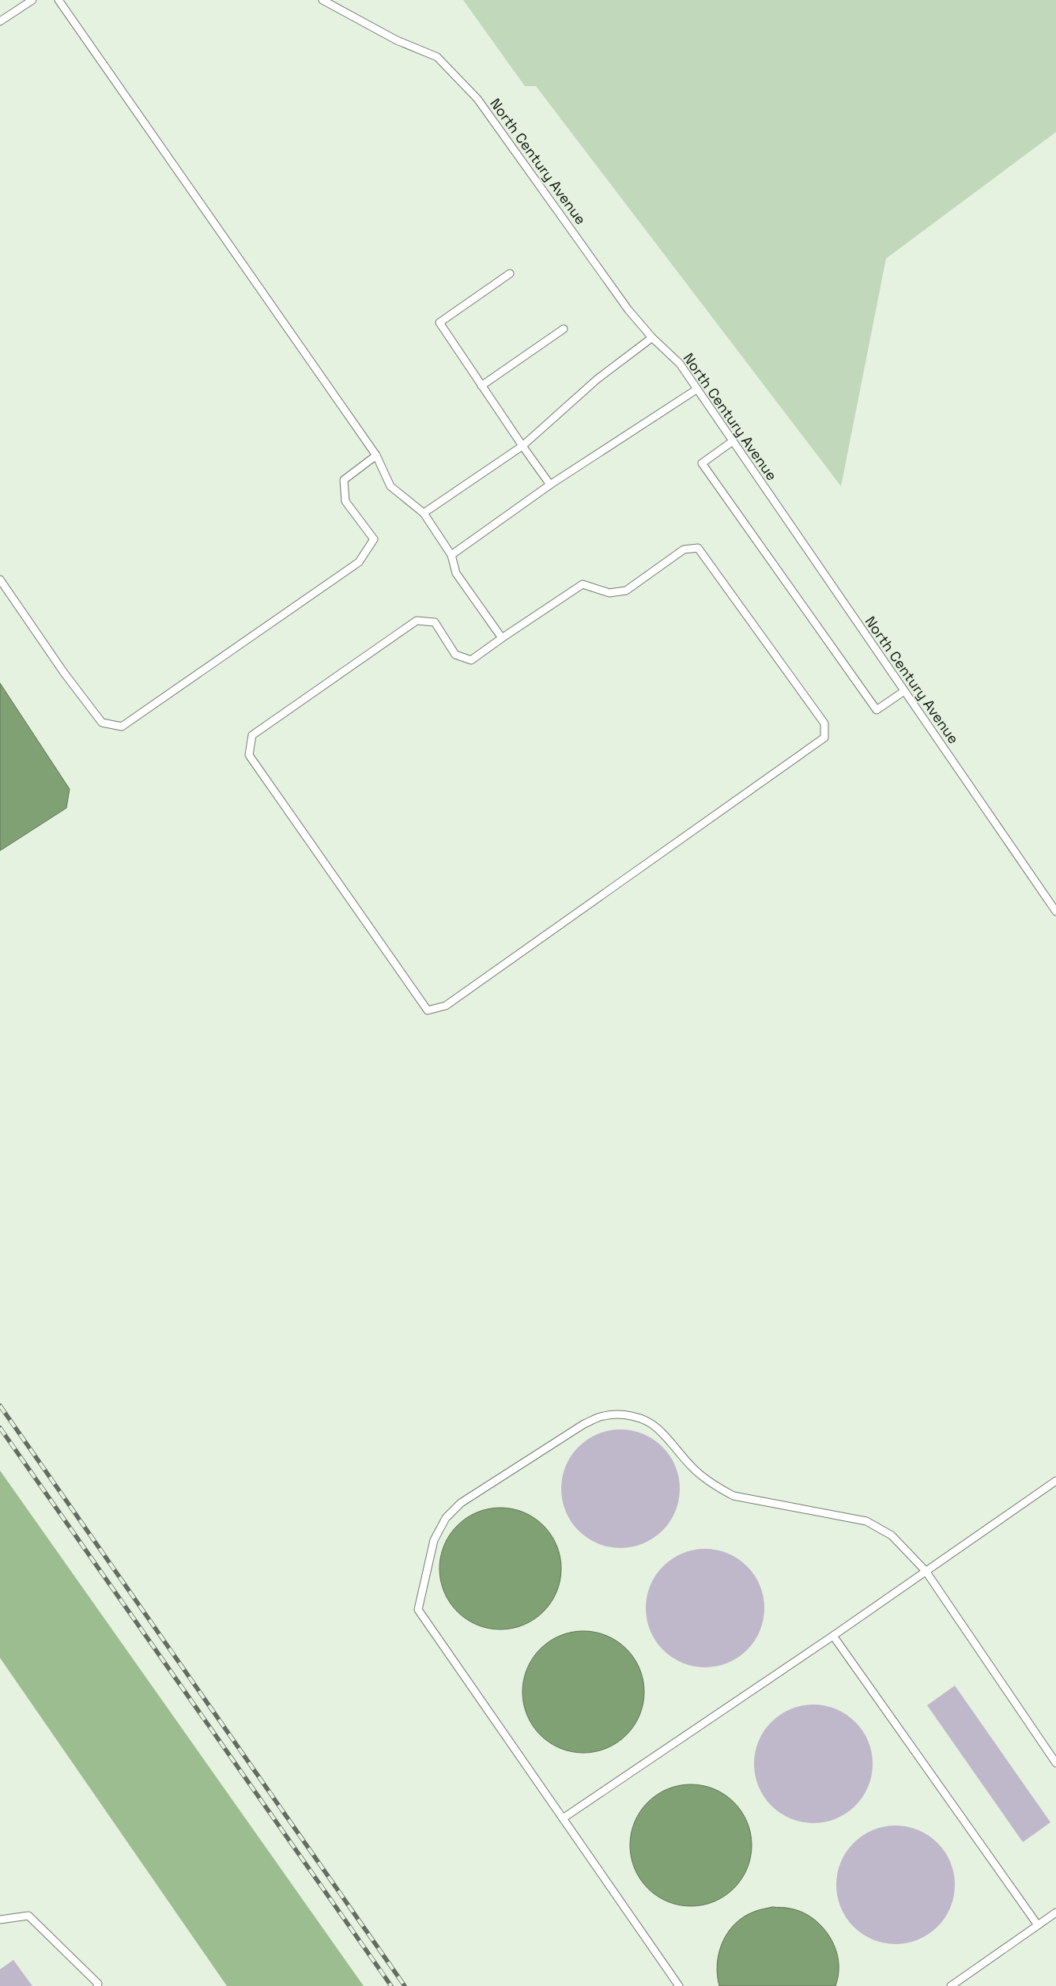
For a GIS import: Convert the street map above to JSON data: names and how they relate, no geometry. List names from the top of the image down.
{
  "streets": {
    "lane": ["North Century Avenue"]
  }
}
